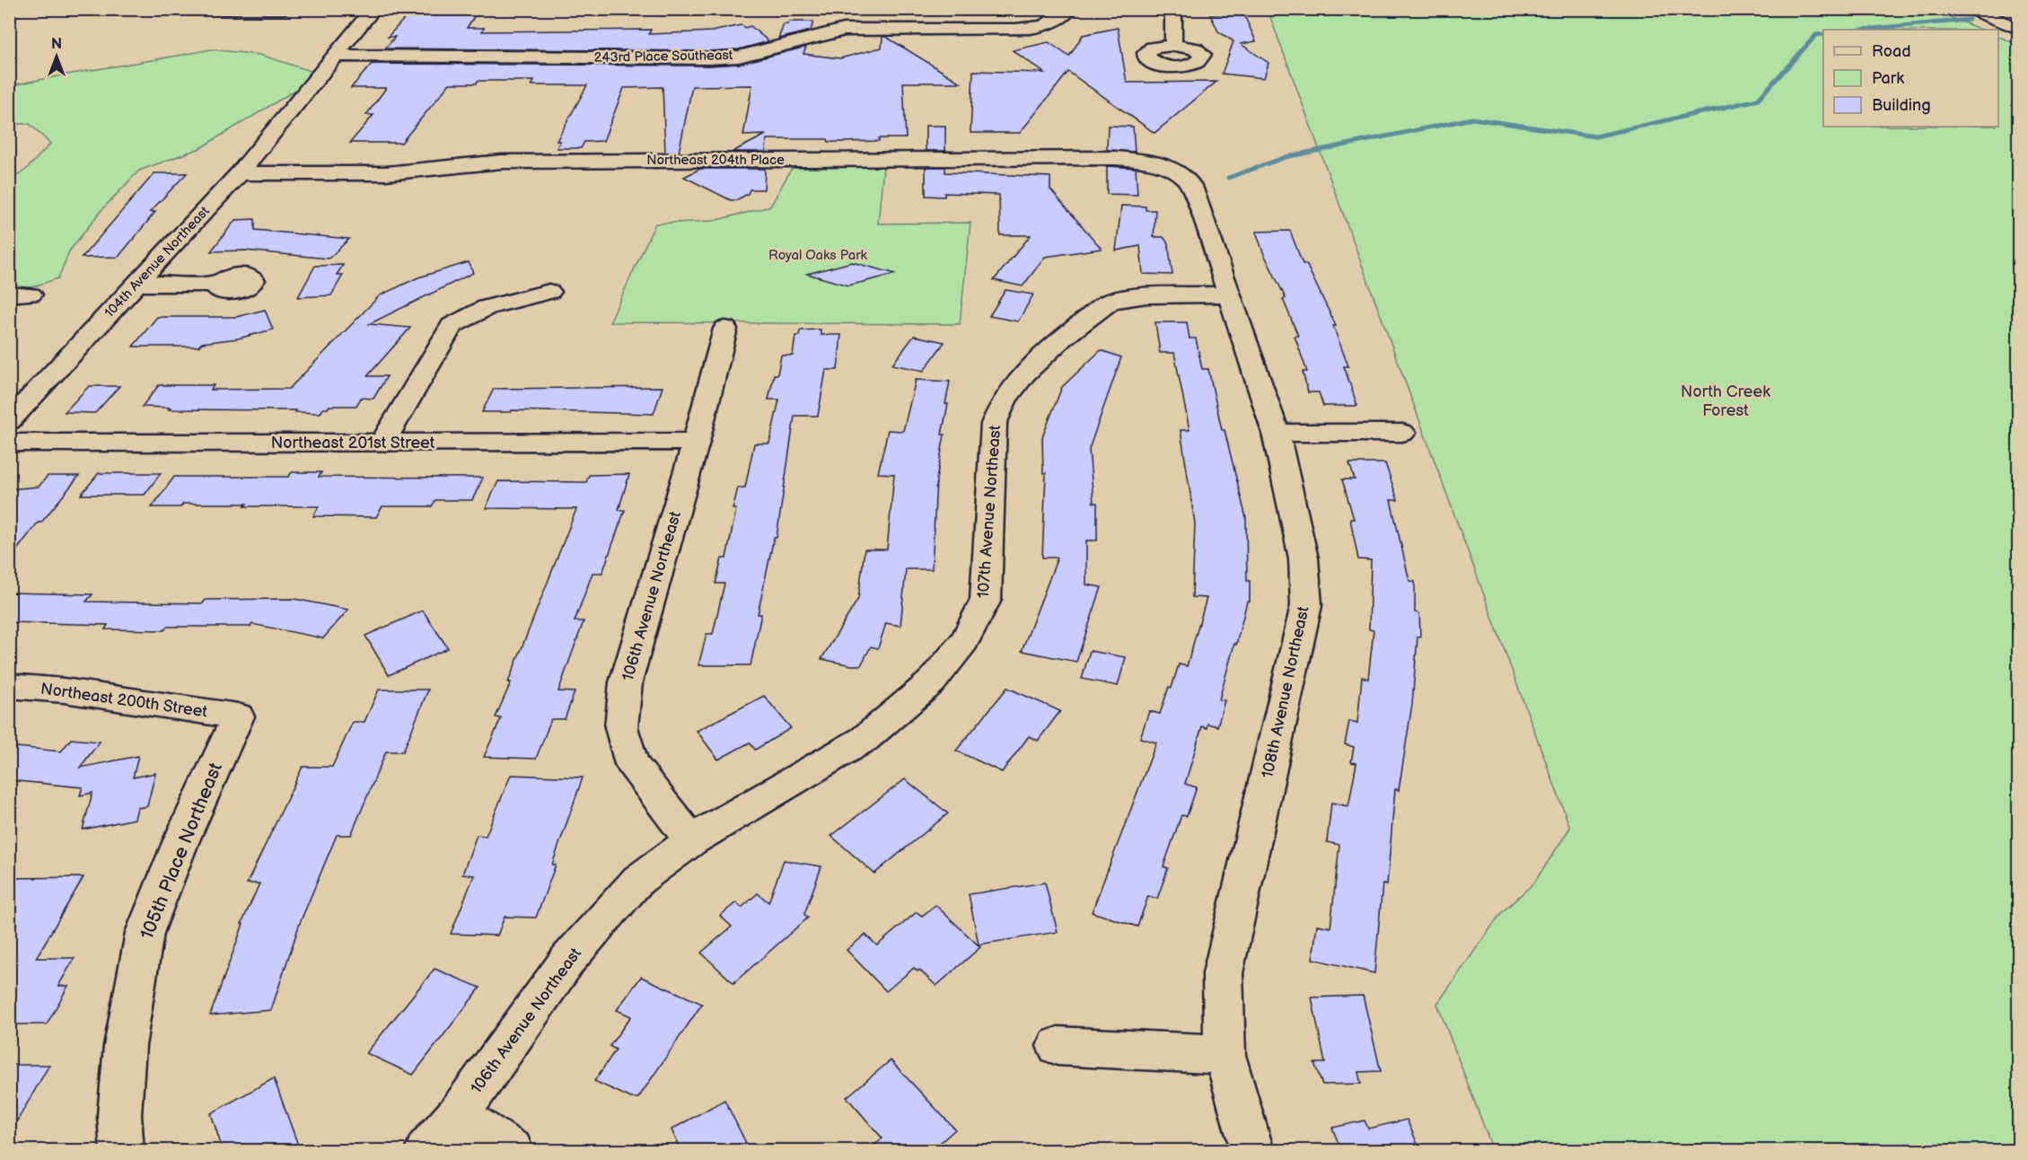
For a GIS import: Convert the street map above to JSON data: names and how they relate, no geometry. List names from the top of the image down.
{
  "streets": {
    "main road": [
      "243rd Place Southeast",
      "Northeast 204th Place",
      "104th Avenue Northeast",
      "Northeast 201st Street",
      "107th Avenue Northeast",
      "106th Avenue Northeast",
      "108th Avenue Northeast",
      "Northeast 200th Street",
      "105th Place Northeast"
    ]
  },
  "crossings": [
    ["243rd Place Southeast", "104th Avenue Northeast"],
    ["Northeast 204th Place", "104th Avenue Northeast"],
    ["Northeast 204th Place", "108th Avenue Northeast"],
    ["Northeast 201st Street", "106th Avenue Northeast"],
    ["107th Avenue Northeast", "106th Avenue Northeast"],
    ["107th Avenue Northeast", "108th Avenue Northeast"],
    ["Northeast 200th Street", "105th Place Northeast"]
  ],
  "parks": ["Royal Oaks Park", "North Creek Forest"],
  "legend": ["Road", "Park", "Building"],
  "north": "top"
}
